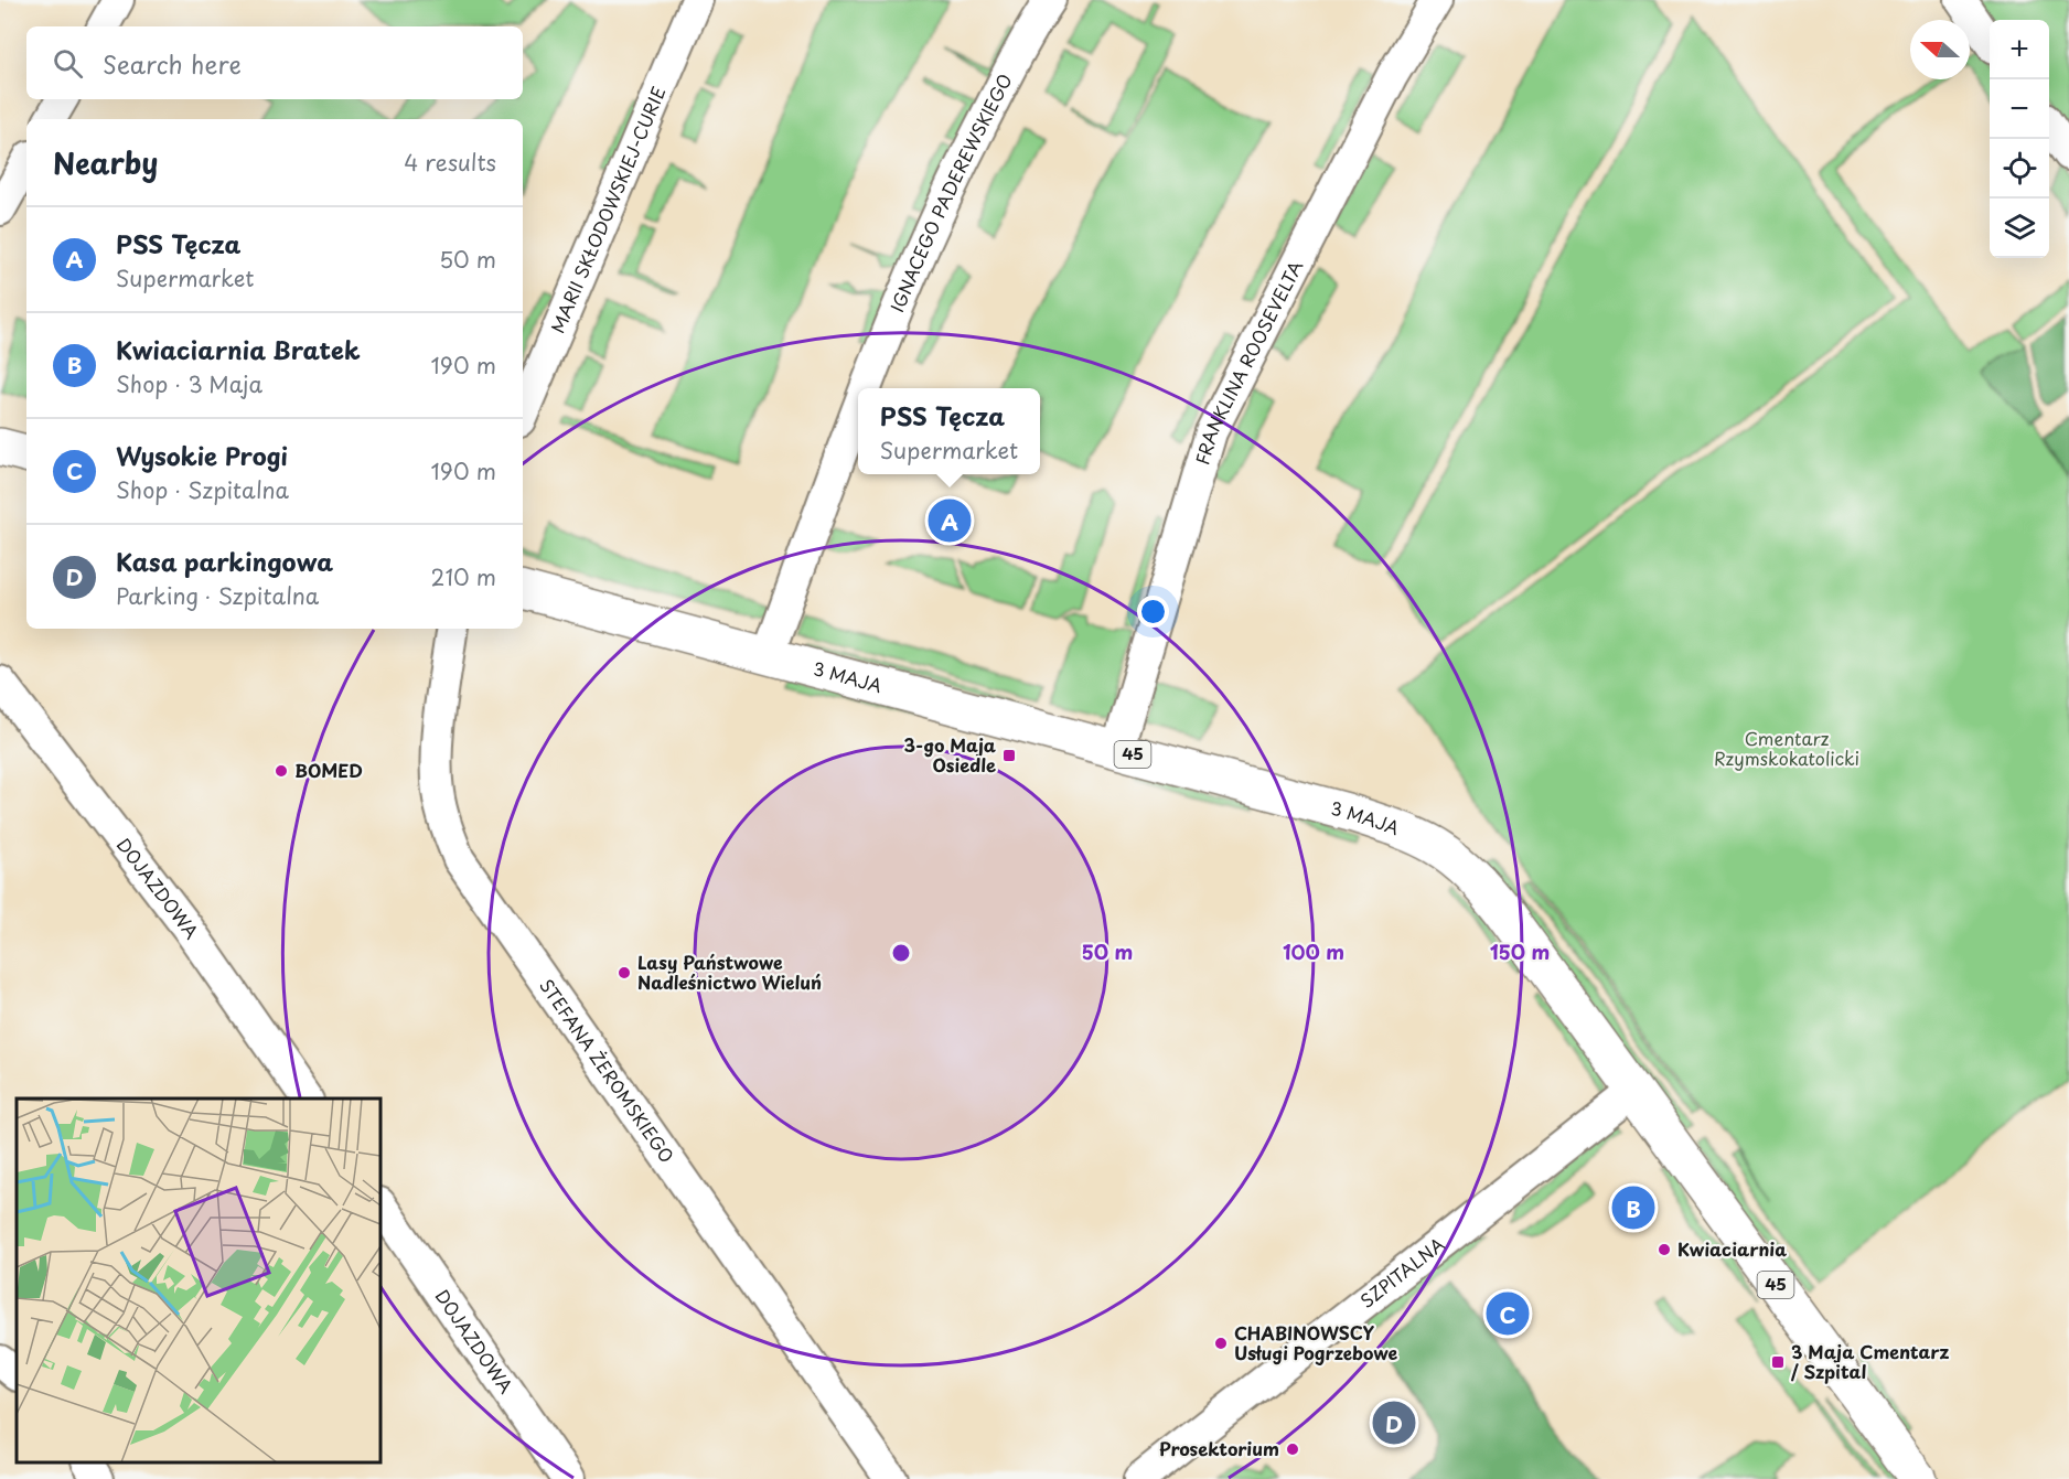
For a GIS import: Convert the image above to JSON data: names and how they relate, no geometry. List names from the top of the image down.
{
  "streets": {
    "main road": ["3 MAJA", "45"],
    "street": [
      "IGNACEGO PADEREWSKIEGO",
      "MARII SKŁODOWSKIEJ-CURIE",
      "FRANKLINA ROOSEVELTA",
      "DOJAZDOWA",
      "STEFANA ŻEROMSKIEGO",
      "SZPITALNA"
    ]
  },
  "crossings": [
    ["IGNACEGO PADEREWSKIEGO", "3 MAJA"],
    ["FRANKLINA ROOSEVELTA", "3 MAJA"],
    ["3 MAJA", "SZPITALNA"]
  ],
  "parks": ["Cmentarz Rzymskokatolicki"],
  "places": {
    "transit": ["3-go Maja Osiedle", "3 Maja Cmentarz / Szpital"],
    "other": [
      "BOMED",
      "Lasy Państwowe Nadleśnictwo Wieluń",
      "Kwiaciarnia",
      "CHABINOWSCY Usługi Pogrzebowe",
      "Prosektorium"
    ]
  },
  "north": "left",
  "page": {
    "map_buttons": ["+", "−"],
    "search": "Search here",
    "heading": ["Nearby", "4 results"],
    "list": [
      {
        "mark": "A",
        "name": "PSS Tęcza",
        "note": "Supermarket",
        "value": "50 m"
      },
      {
        "mark": "B",
        "name": "Kwiaciarnia Bratek",
        "note": "Shop · 3 Maja",
        "value": "190 m"
      },
      {
        "mark": "C",
        "name": "Wysokie Progi",
        "note": "Shop · Szpitalna",
        "value": "190 m"
      },
      {
        "mark": "D",
        "name": "Kasa parkingowa",
        "note": "Parking · Szpitalna",
        "value": "210 m"
      }
    ],
    "popup": ["PSS Tęcza", "Supermarket"],
    "pins": [
      "A",
      "B",
      "C",
      "D"
    ]
  },
  "rings": ["50 m", "100 m", "150 m"]
}
